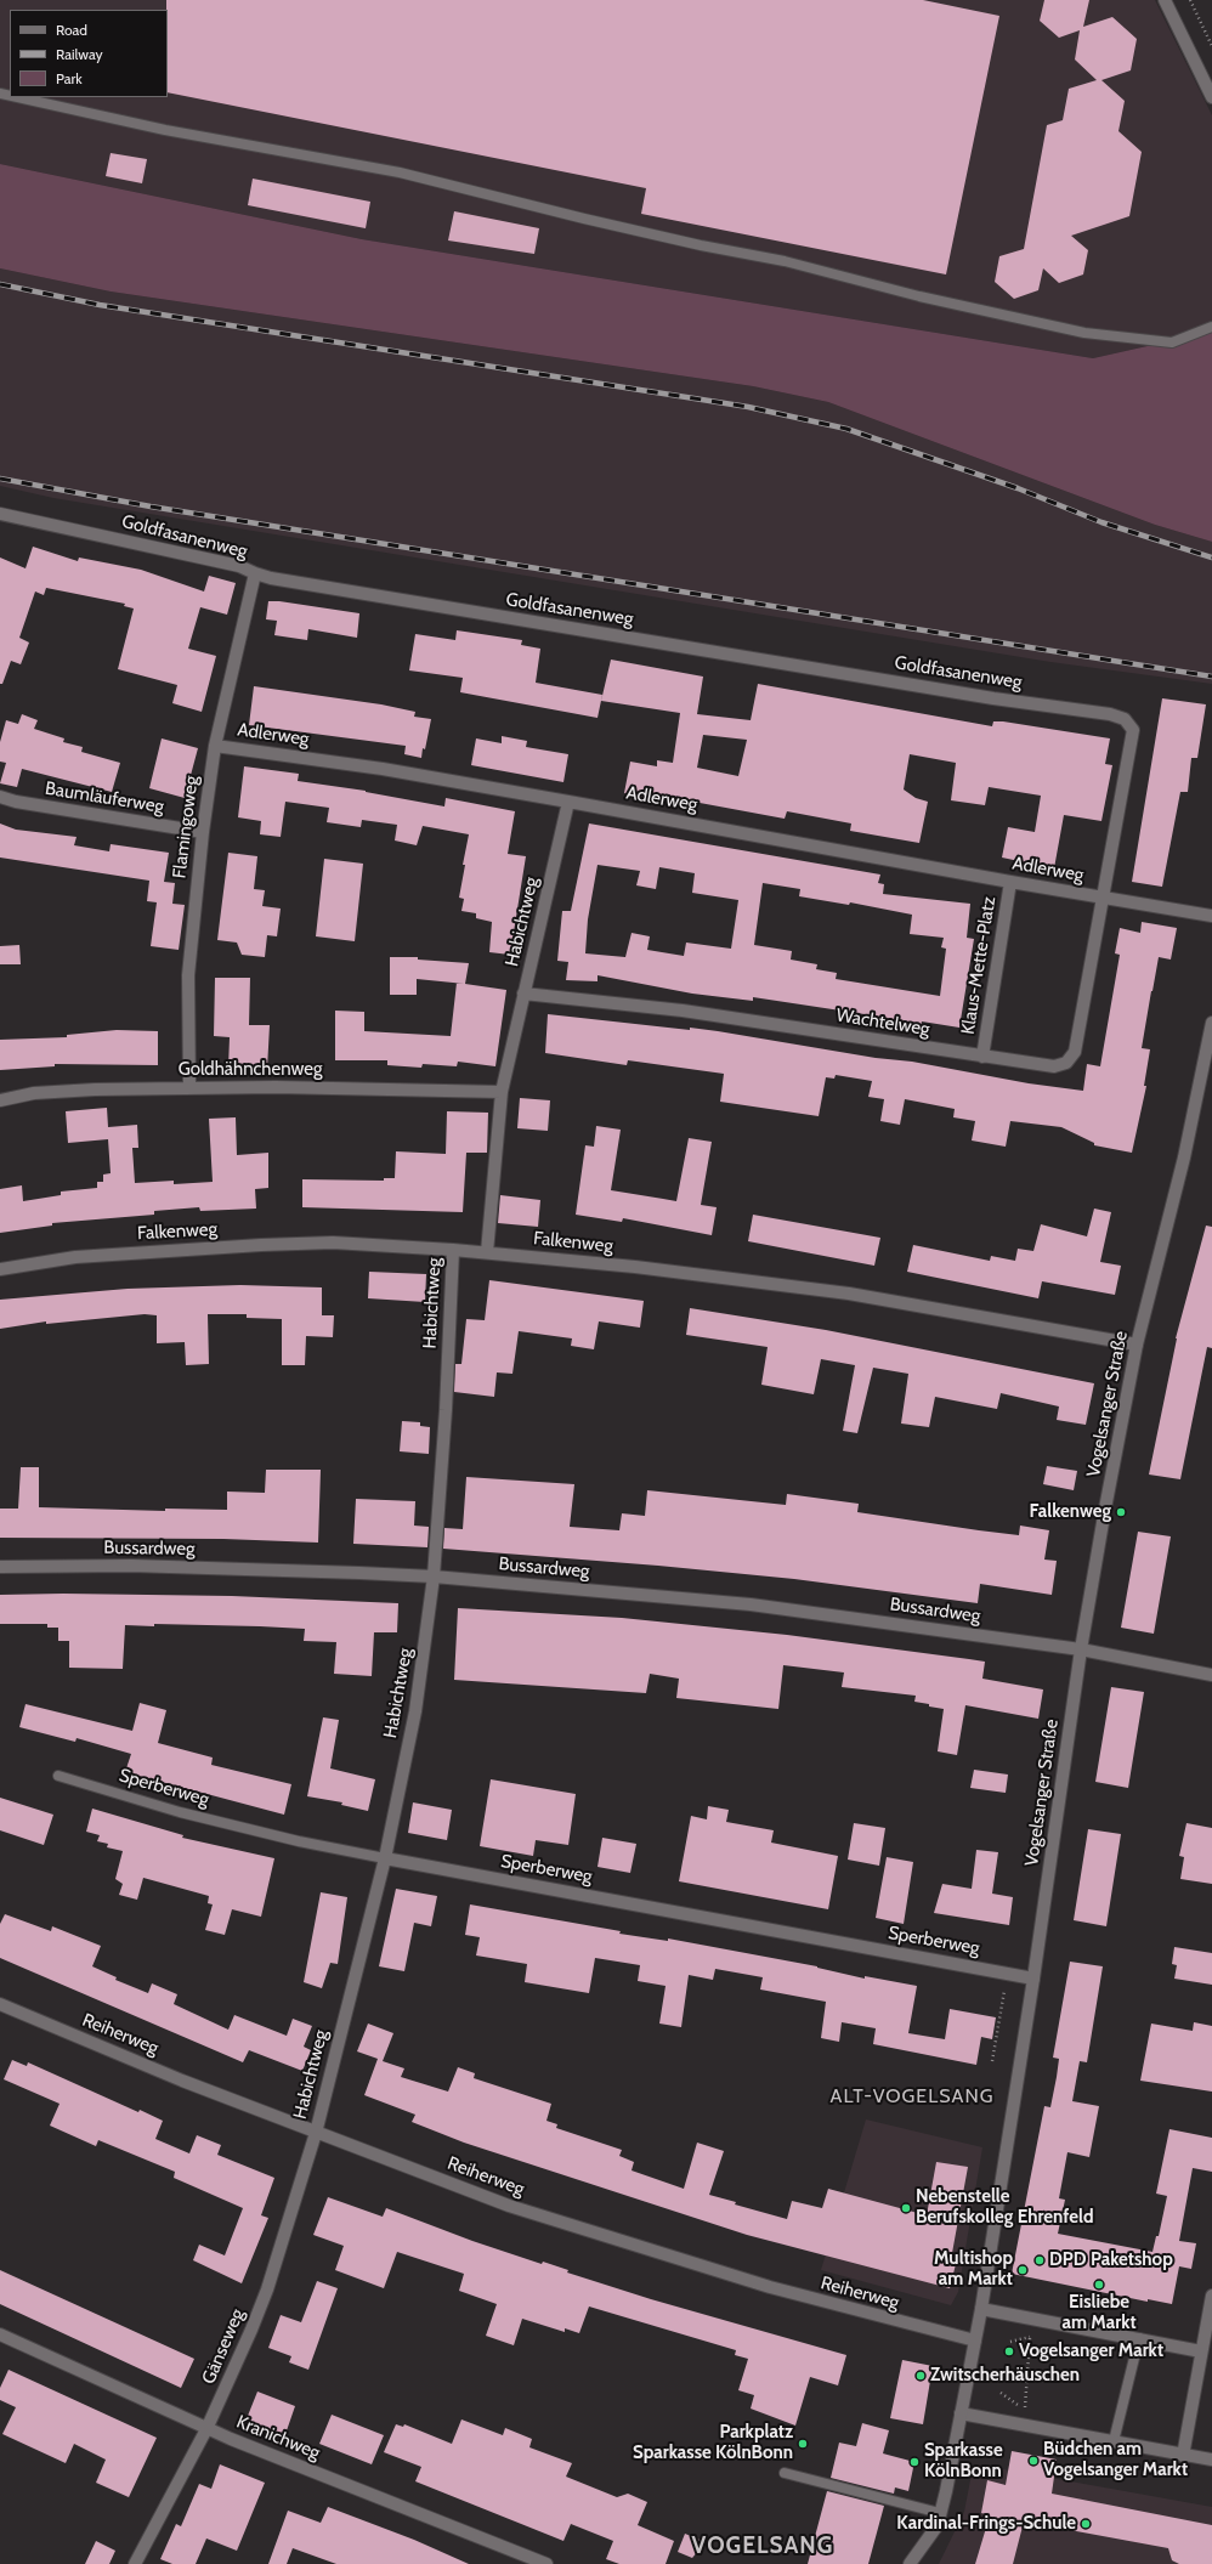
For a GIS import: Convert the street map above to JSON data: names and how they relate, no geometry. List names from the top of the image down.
{
  "streets": {
    "street": [
      "Goldfasanenweg",
      "Adlerweg",
      "Baumläuferweg",
      "Flamingoweg",
      "Habichtweg",
      "Klaus-Mette-Platz",
      "Wachtelweg",
      "Goldhähnchenweg",
      "Falkenweg",
      "Vogelsanger Straße",
      "Bussardweg",
      "Sperberweg",
      "Reiherweg",
      "Gänseweg",
      "Kranichweg"
    ]
  },
  "crossings": [
    ["Goldfasanenweg", "Adlerweg"],
    ["Goldfasanenweg", "Flamingoweg"],
    ["Adlerweg", "Flamingoweg"],
    ["Adlerweg", "Habichtweg"],
    ["Adlerweg", "Klaus-Mette-Platz"],
    ["Adlerweg", "Wachtelweg"],
    ["Baumläuferweg", "Flamingoweg"],
    ["Flamingoweg", "Goldhähnchenweg"],
    ["Habichtweg", "Wachtelweg"],
    ["Habichtweg", "Goldhähnchenweg"],
    ["Habichtweg", "Falkenweg"],
    ["Habichtweg", "Bussardweg"],
    ["Habichtweg", "Sperberweg"],
    ["Habichtweg", "Reiherweg"],
    ["Habichtweg", "Gänseweg"],
    ["Klaus-Mette-Platz", "Wachtelweg"],
    ["Falkenweg", "Vogelsanger Straße"],
    ["Vogelsanger Straße", "Bussardweg"],
    ["Vogelsanger Straße", "Sperberweg"],
    ["Vogelsanger Straße", "Reiherweg"],
    ["Reiherweg", "Gänseweg"],
    ["Gänseweg", "Kranichweg"]
  ],
  "districts": ["ALT-VOGELSANG", "VOGELSANG"],
  "places": [
    "Falkenweg",
    "Nebenstelle Berufskolleg Ehrenfeld",
    "DPD Paketshop",
    "Multishop am Markt",
    "Eisliebe am Markt",
    "Vogelsanger Markt",
    "Zwitscherhäuschen",
    "Parkplatz Sparkasse KölnBonn",
    "Büdchen am Vogelsanger Markt",
    "Sparkasse KölnBonn",
    "Kardinal-Frings-Schule"
  ],
  "legend": ["Road", "Railway", "Park"]
}
